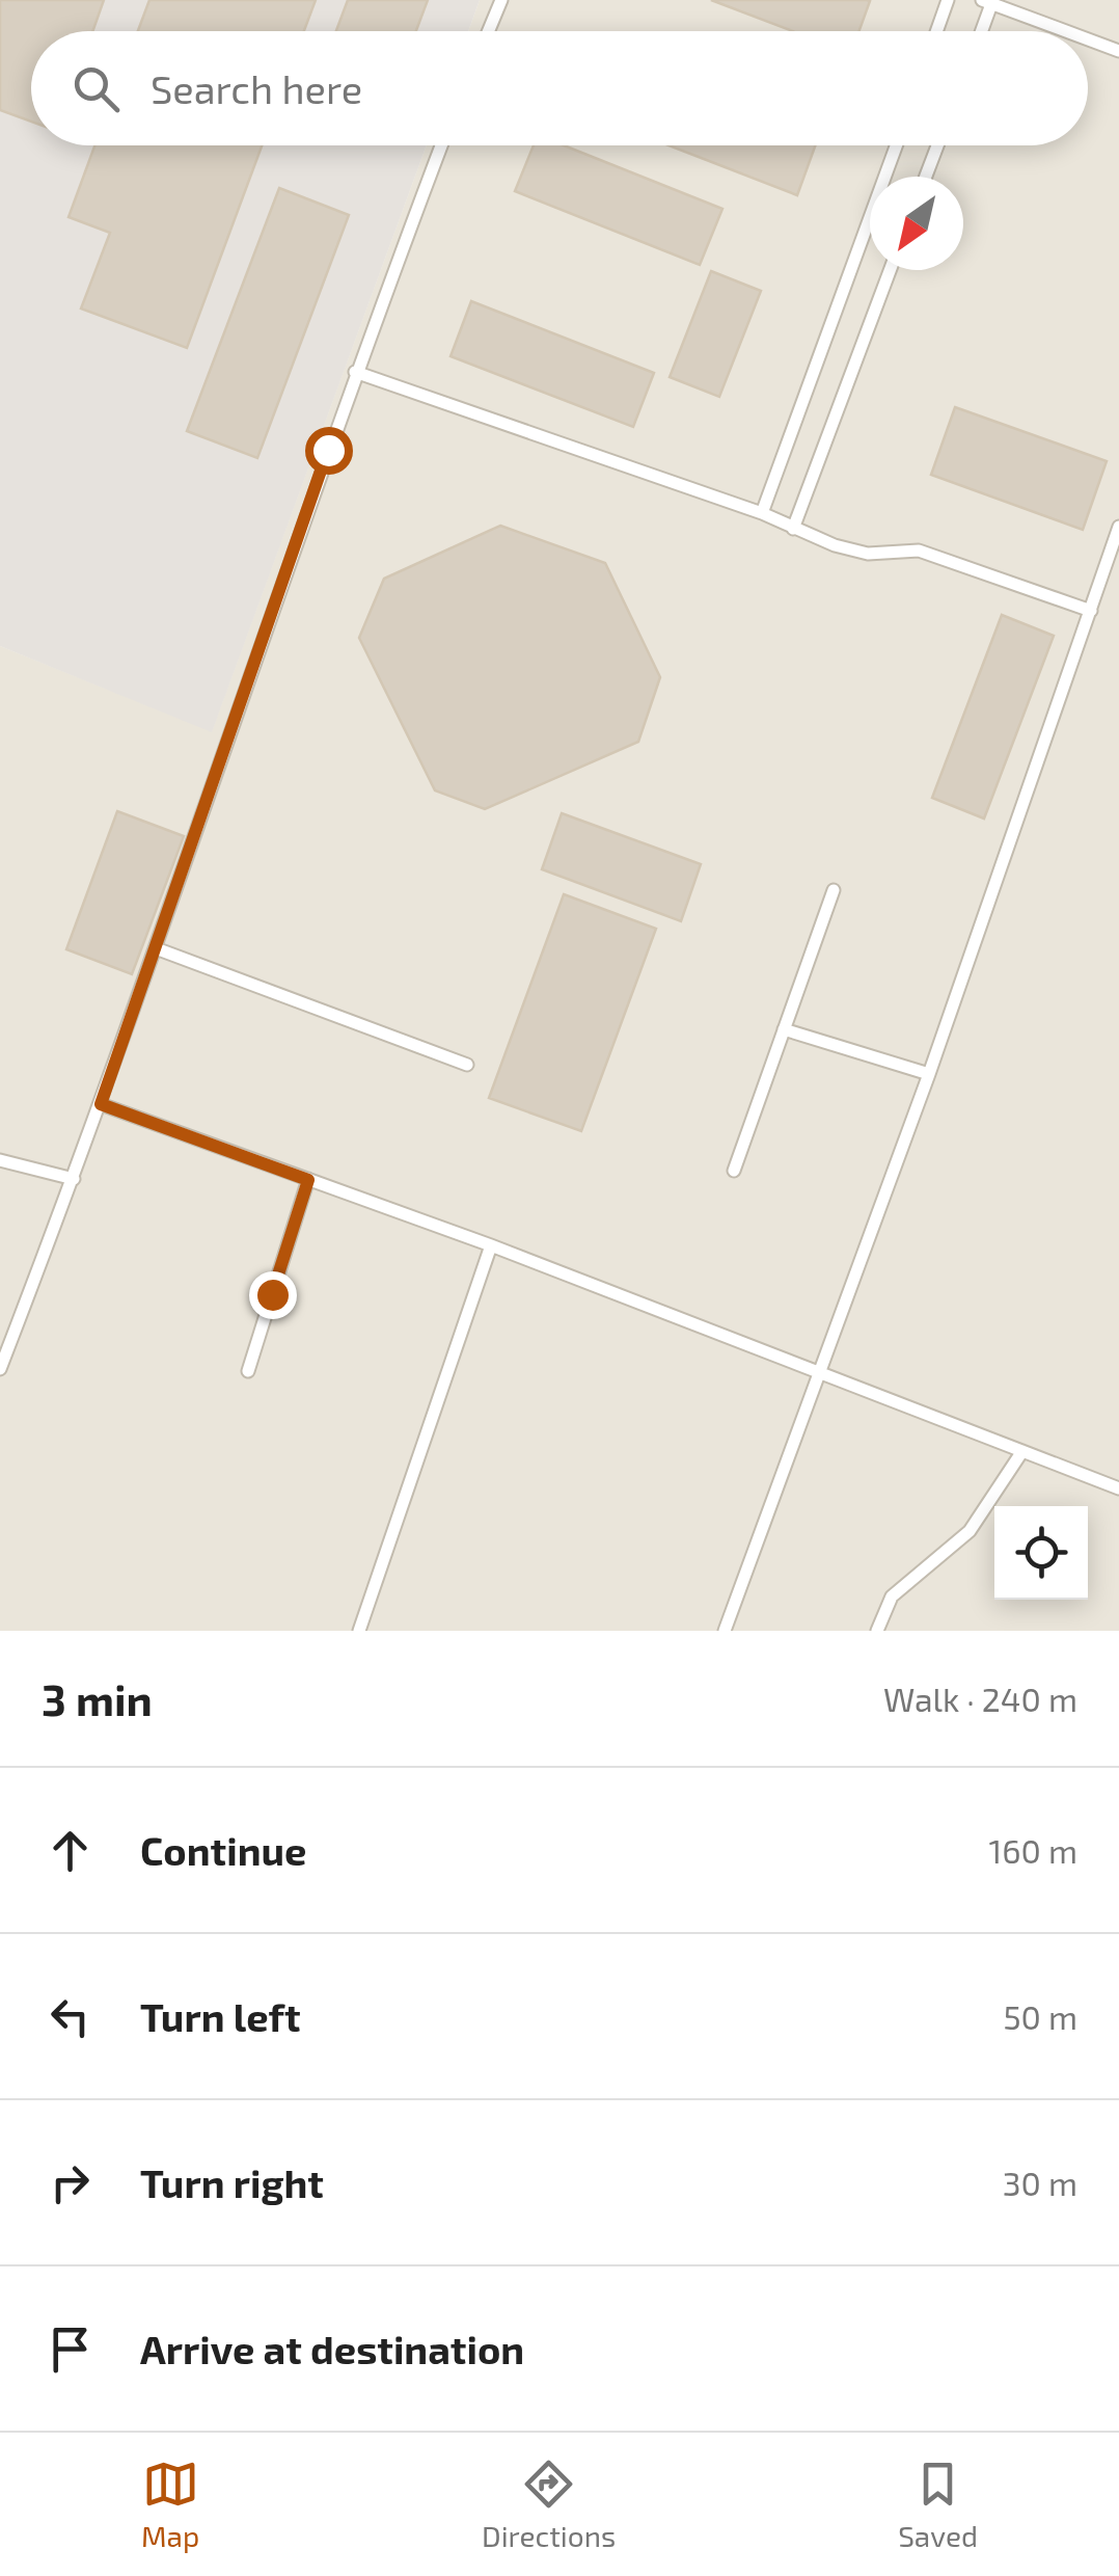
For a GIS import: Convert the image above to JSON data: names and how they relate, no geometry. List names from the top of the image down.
{
  "north": "bottom left",
  "page": {
    "search": "Search here",
    "heading": ["3 min", "Walk · 240 m"],
    "list": [
      ["Continue", "160 m"],
      ["Turn left", "50 m"],
      ["Turn right", "30 m"],
      "Arrive at destination"
    ],
    "nav": ["Map", "Directions", "Saved"]
  }
}
